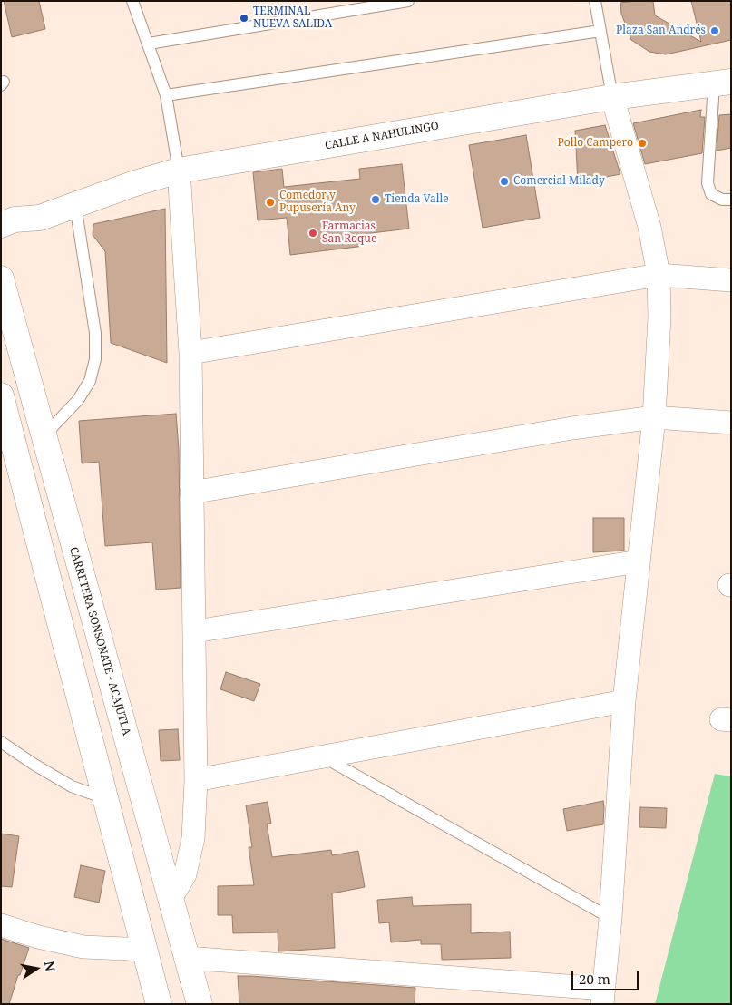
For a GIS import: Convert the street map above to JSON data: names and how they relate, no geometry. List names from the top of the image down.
{
  "streets": {
    "main road": ["CALLE A NAHULINGO", "CARRETERA SONSONATE - ACAJUTLA"]
  },
  "places": [
    "TERMINAL NUEVA SALIDA",
    "Plaza San Andrés",
    "Pollo Campero",
    "Comercial Milady",
    "Tienda Valle",
    "Comedor y Pupusería Any",
    "Farmacias San Roque"
  ],
  "scale_bar": "20 m",
  "north": "right"
}
